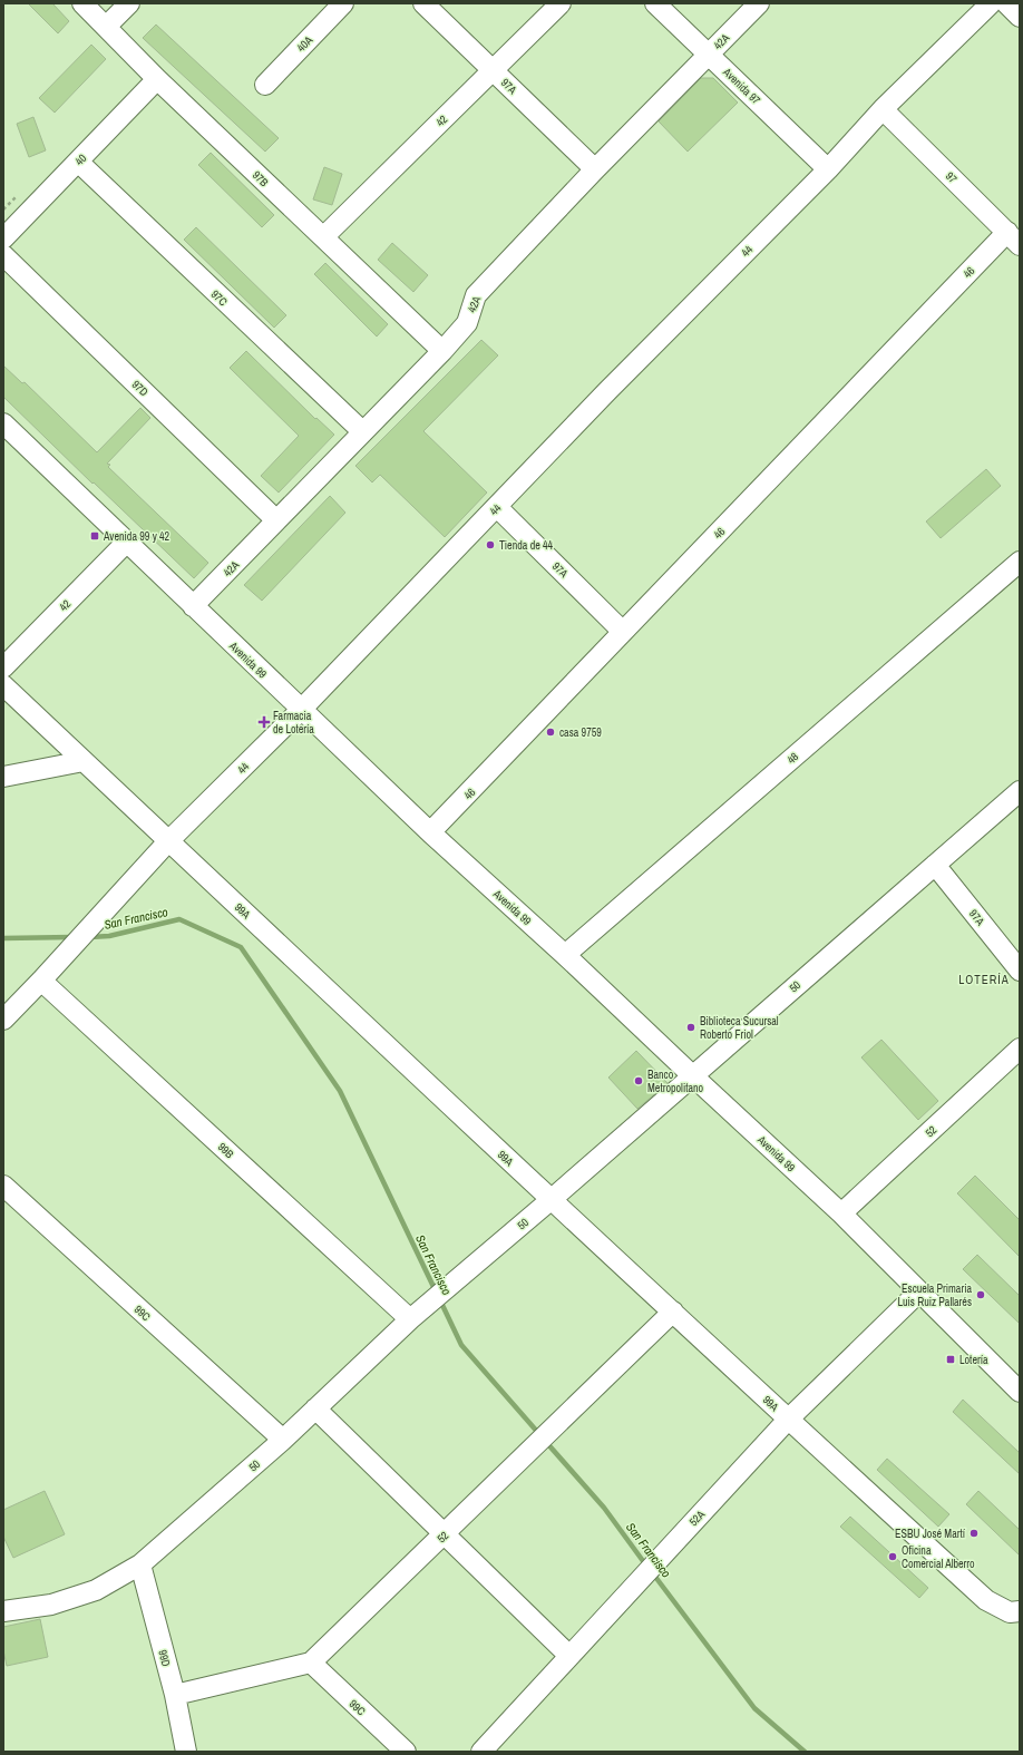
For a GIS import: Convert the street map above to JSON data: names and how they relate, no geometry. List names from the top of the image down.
{
  "streets": {
    "street": [
      "42A",
      "40A",
      "97A",
      "Avenida 97",
      "42",
      "40",
      "97",
      "97B",
      "44",
      "46",
      "97C",
      "97D",
      "Avenida 99",
      "48",
      "99A",
      "50",
      "52",
      "99B",
      "99C",
      "52A",
      "99D"
    ]
  },
  "crossings": [
    ["42A", "97A"],
    ["42A", "Avenida 97"],
    ["42A", "97B"],
    ["42A", "97C"],
    ["42A", "97D"],
    ["42A", "Avenida 99"],
    ["97A", "42"],
    ["97A", "44"],
    ["97A", "46"],
    ["97A", "50"],
    ["Avenida 97", "44"],
    ["42", "97B"],
    ["42", "Avenida 99"],
    ["40", "97B"],
    ["40", "97C"],
    ["97", "44"],
    ["97", "46"],
    ["44", "Avenida 99"],
    ["44", "99A"],
    ["44", "99B"],
    ["46", "Avenida 99"],
    ["Avenida 99", "48"],
    ["Avenida 99", "50"],
    ["Avenida 99", "52"],
    ["Avenida 99", "52A"],
    ["99A", "50"],
    ["99A", "52"],
    ["99A", "52A"],
    ["50", "99B"],
    ["50", "99C"],
    ["50", "99D"],
    ["52", "99C"]
  ],
  "districts": ["LOTERÍA"],
  "water": ["San Francisco"],
  "places": {
    "transit": ["Avenida 99 y 42", "Lotería"],
    "other": [
      "Tienda de 44",
      "casa 9759",
      "Biblioteca Sucursal Roberto Friol",
      "Banco Metropolitano",
      "Escuela Primaria Luis Ruiz Pallarés",
      "ESBU José Martí",
      "Oficina Comercial Alberro"
    ],
    "health": ["Farmacia de Lotería"]
  }
}
